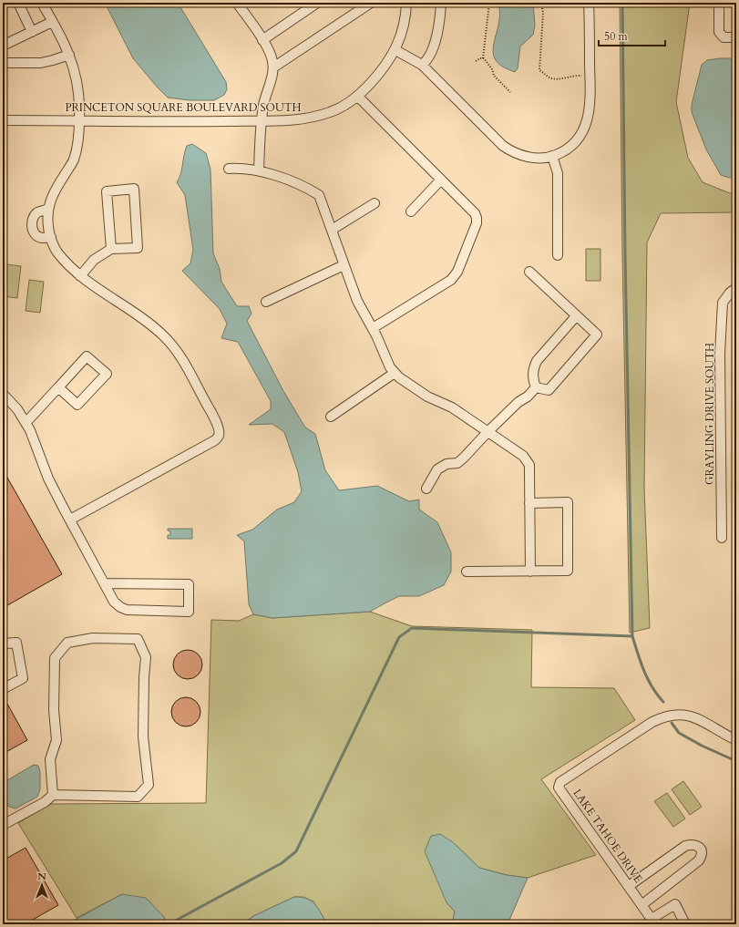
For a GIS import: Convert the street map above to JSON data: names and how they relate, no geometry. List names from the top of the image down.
{
  "streets": {
    "street": ["PRINCETON SQUARE BOULEVARD SOUTH", "GRAYLING DRIVE SOUTH", "LAKE TAHOE DRIVE"]
  },
  "scale_bar": "50 m",
  "north": "top"
}
